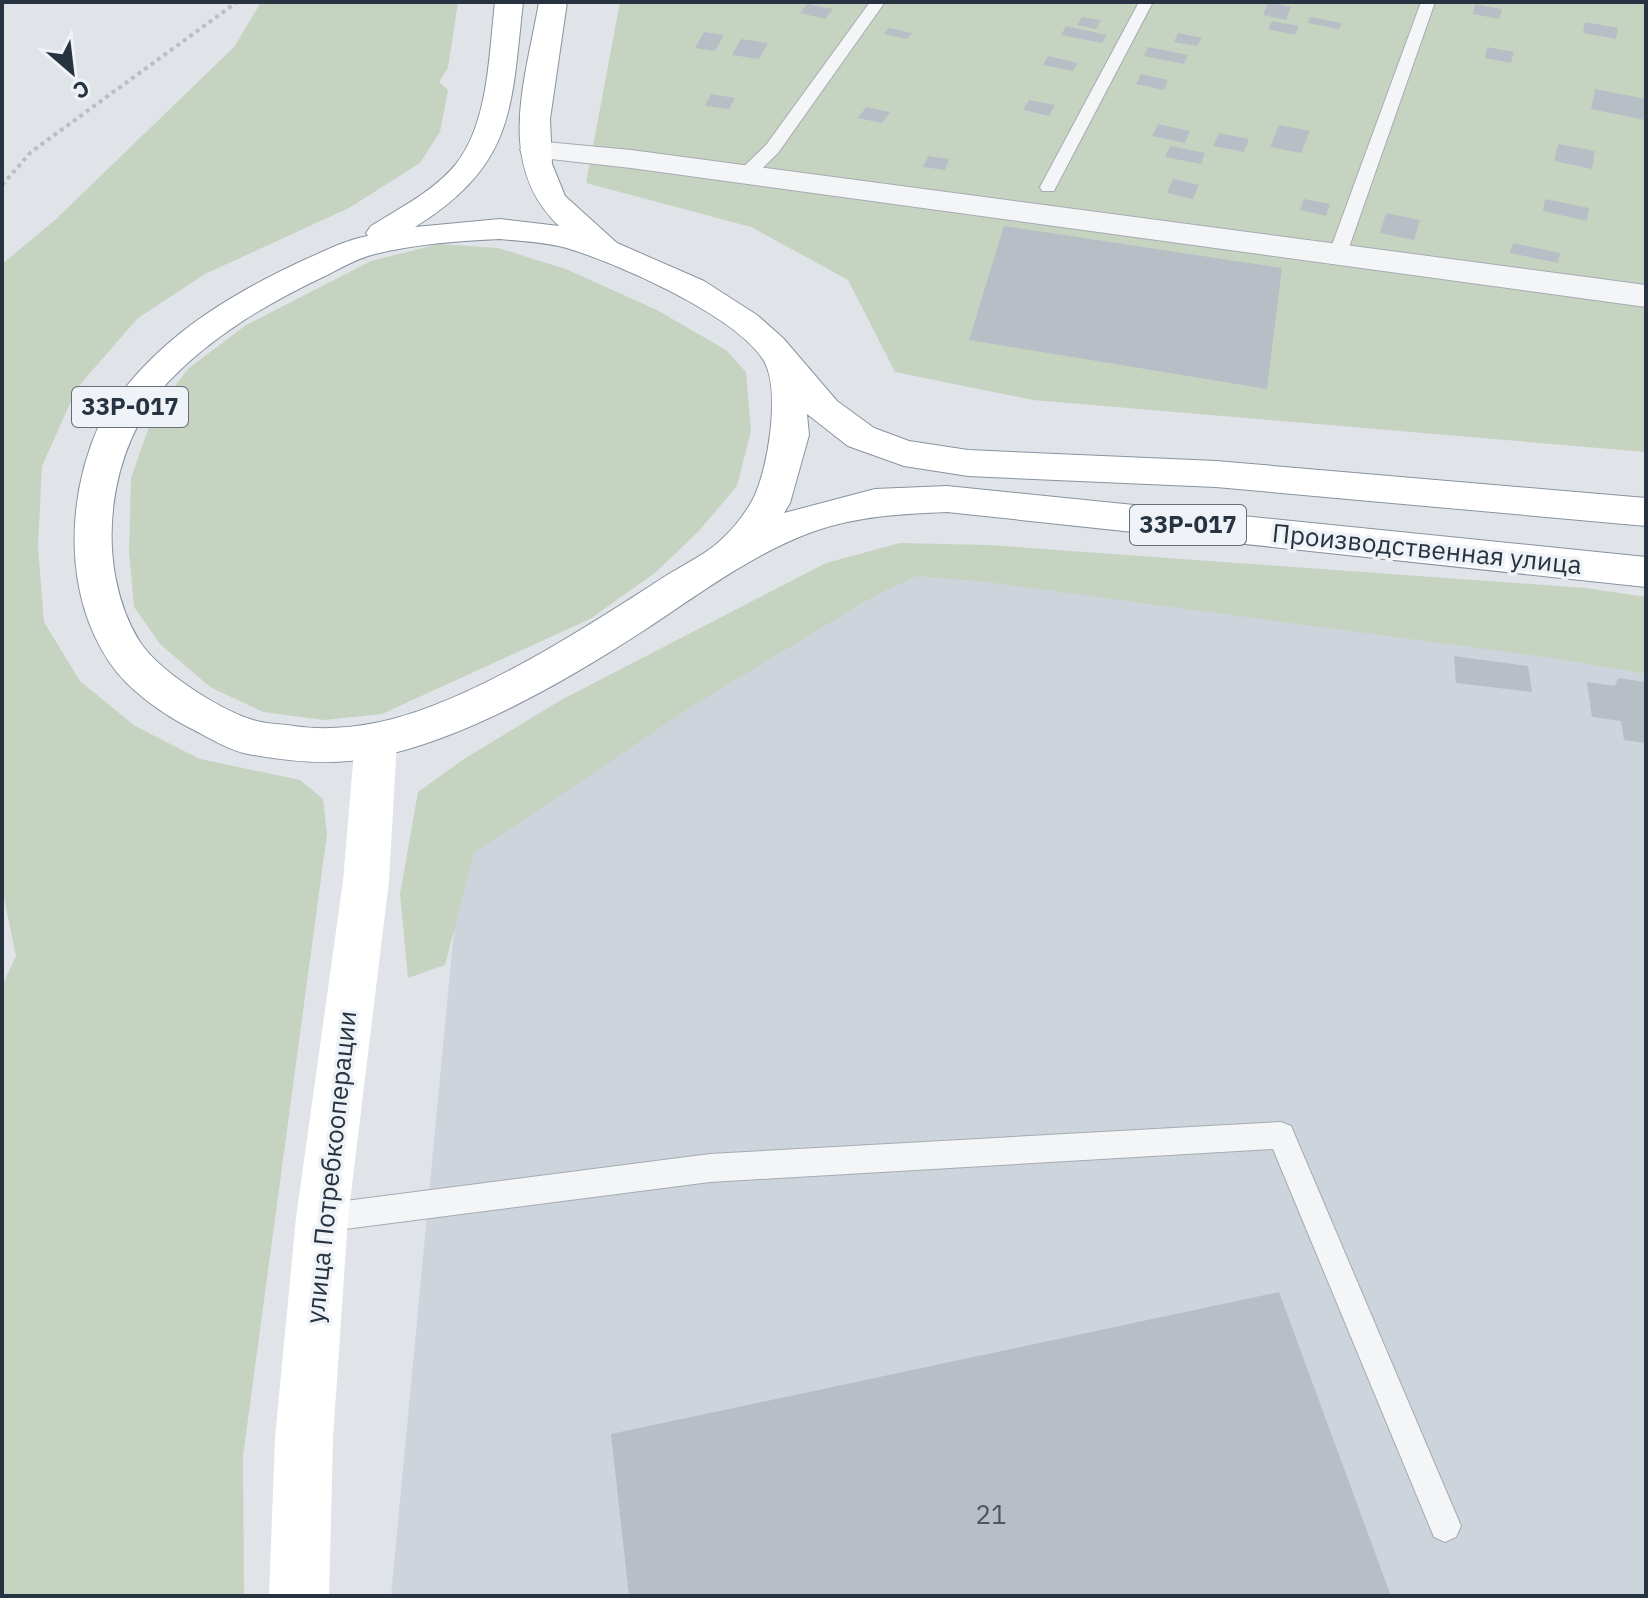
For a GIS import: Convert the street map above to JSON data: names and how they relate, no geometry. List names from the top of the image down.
{
  "streets": {
    "main road": ["33Р-017", "Производственная улица", "улица Потребкооперации"]
  },
  "crossings": [
    ["33Р-017", "Производственная улица"],
    ["33Р-017", "улица Потребкооперации"]
  ],
  "house_numbers": ["21"],
  "north": "bottom right"
}
